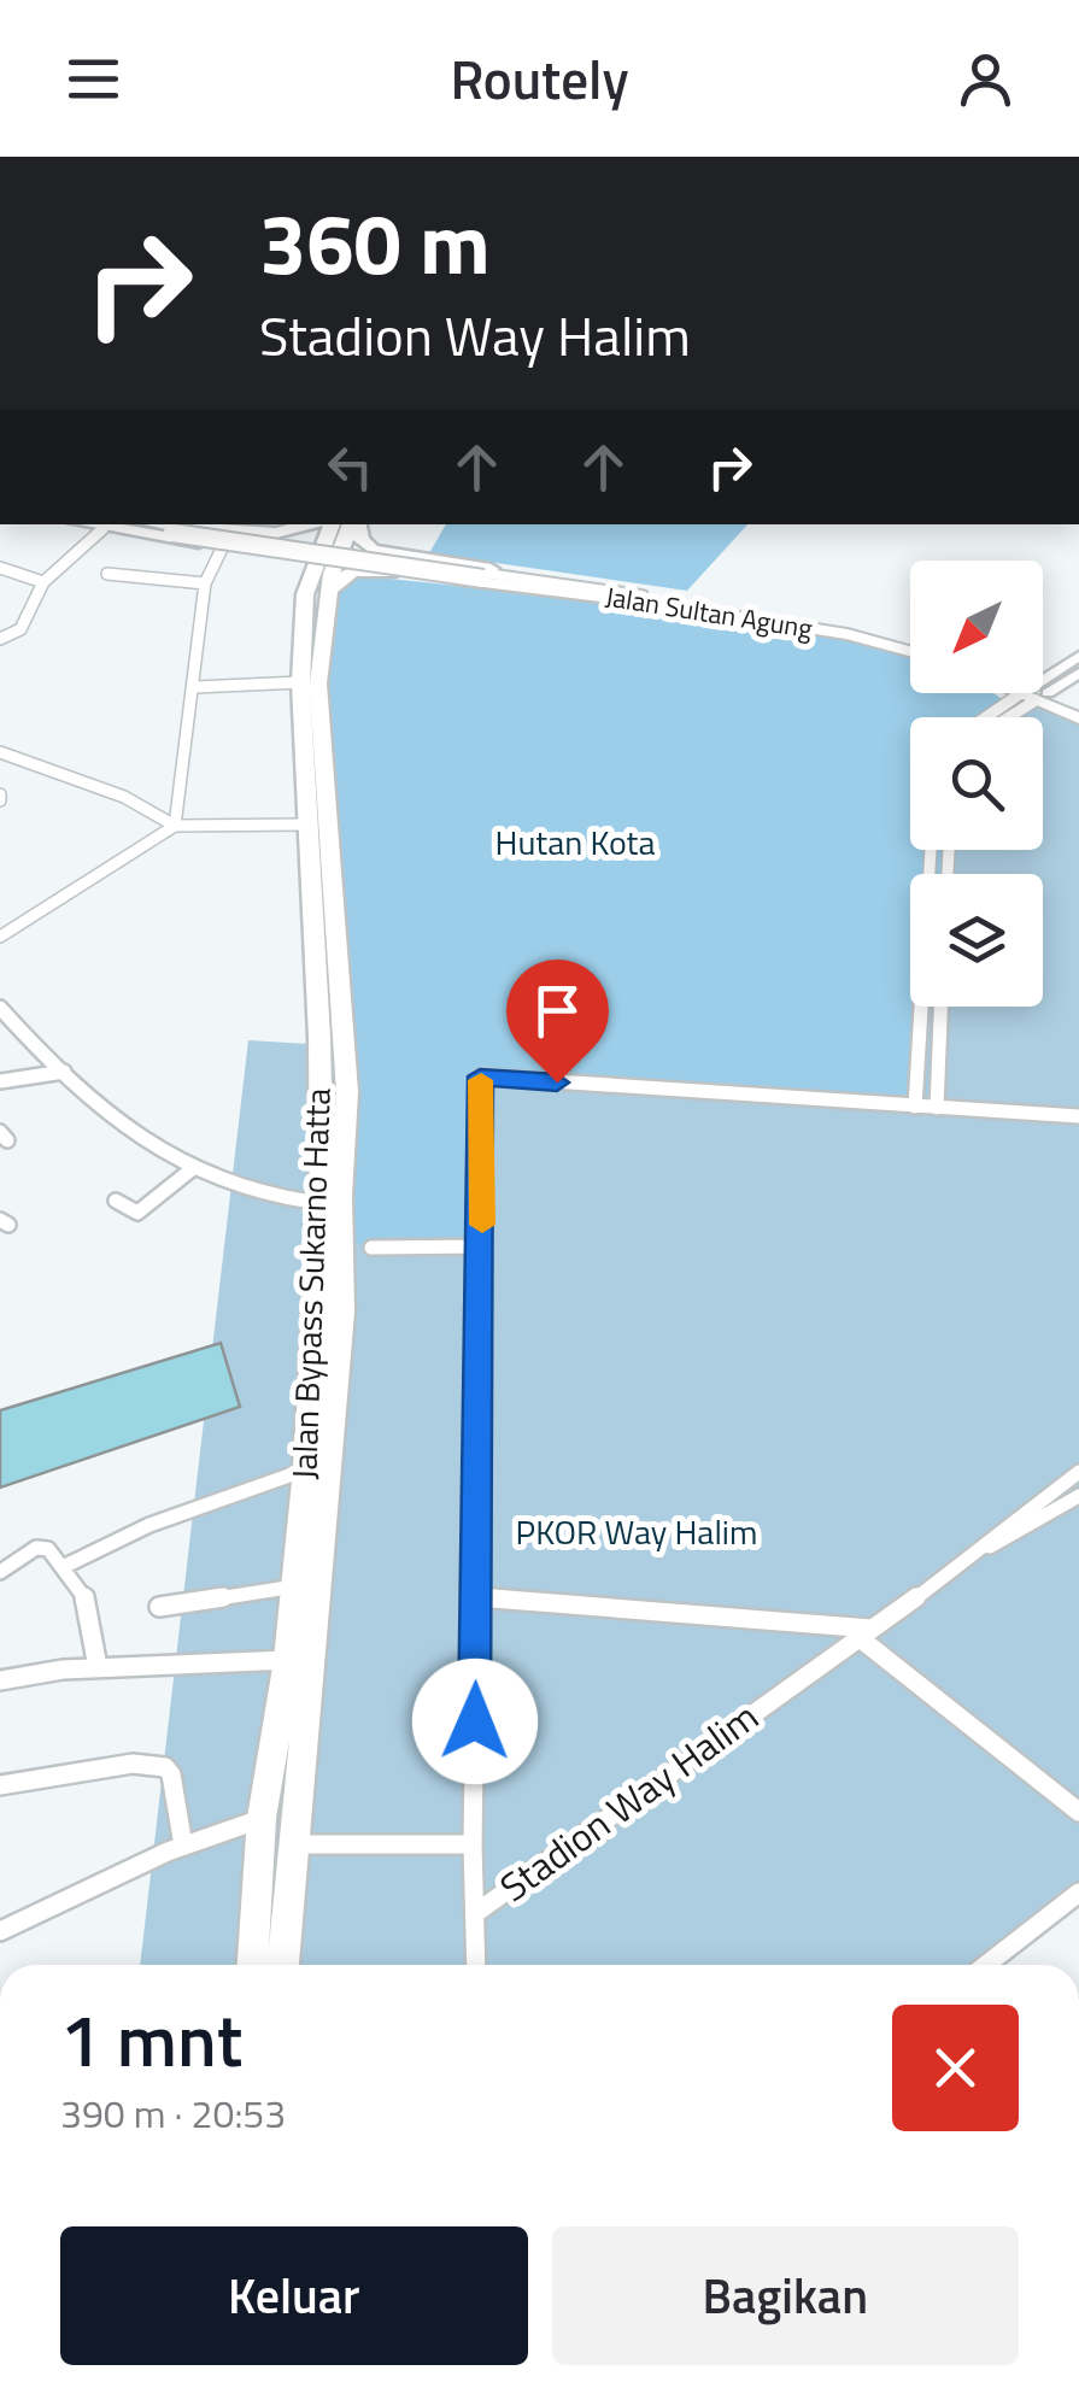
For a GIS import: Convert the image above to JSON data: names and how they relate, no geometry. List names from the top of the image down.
{
  "streets": {
    "highway": ["Jalan Bypass Sukarno Hatta"],
    "main road": ["Jalan Sultan Agung"],
    "street": ["Stadion Way Halim"]
  },
  "parks": ["Hutan Kota", "PKOR Way Halim"],
  "north": "bottom left",
  "page": {
    "header": "Routely",
    "turn": ["360 m", "Stadion Way Halim"],
    "heading": ["1 mnt", "390 m · 20:53"],
    "buttons": ["Keluar", "Bagikan"]
  }
}
